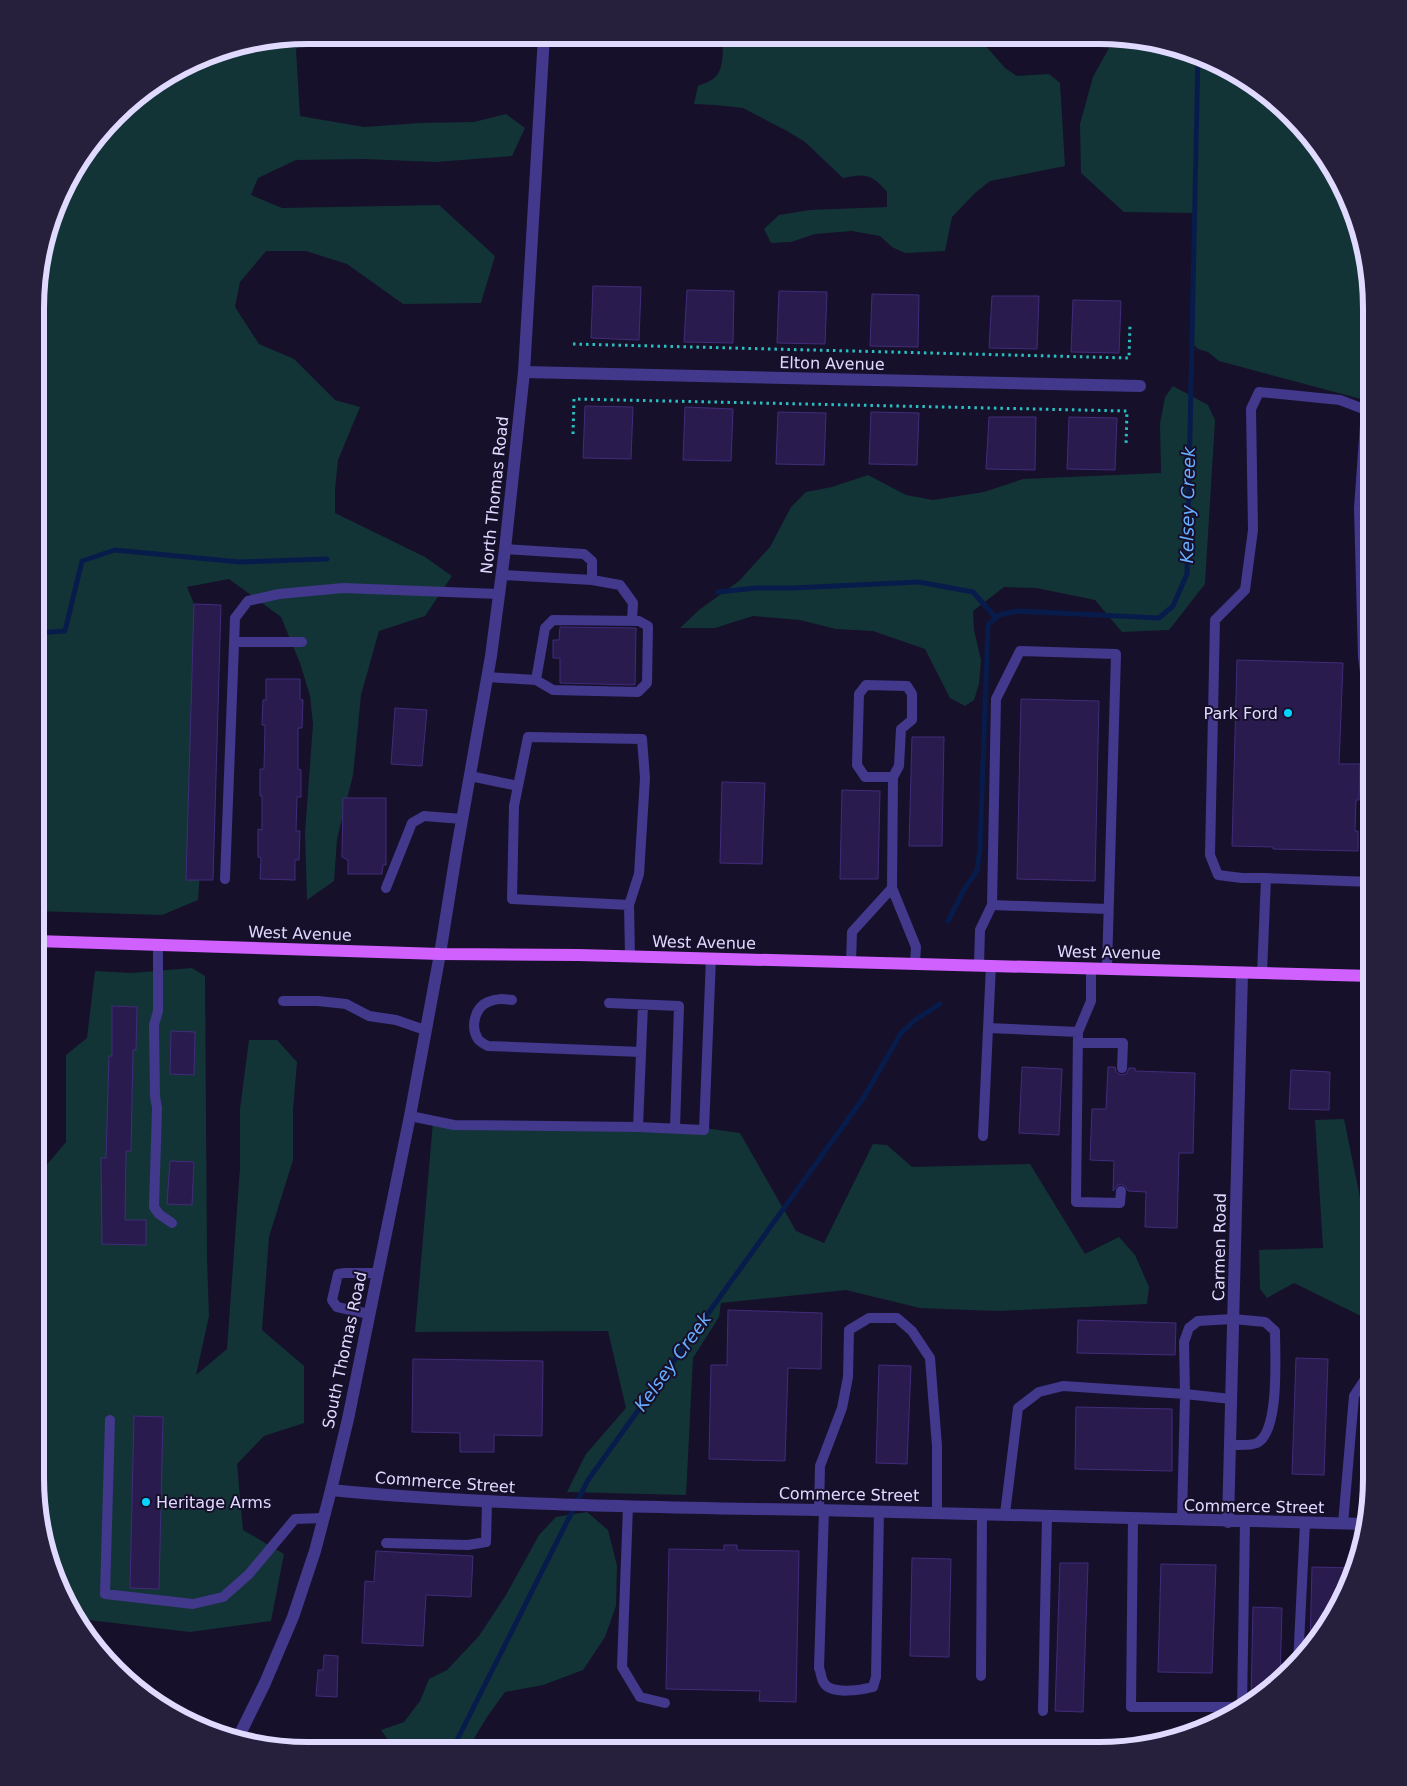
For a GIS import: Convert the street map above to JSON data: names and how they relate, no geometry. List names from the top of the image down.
{
  "streets": {
    "main road": ["West Avenue"],
    "street": [
      "Elton Avenue",
      "North Thomas Road",
      "Carmen Road",
      "South Thomas Road",
      "Commerce Street"
    ]
  },
  "crossings": [
    ["Elton Avenue", "North Thomas Road"],
    ["North Thomas Road", "West Avenue"],
    ["North Thomas Road", "South Thomas Road"],
    ["West Avenue", "Carmen Road"],
    ["West Avenue", "South Thomas Road"],
    ["Carmen Road", "Commerce Street"],
    ["South Thomas Road", "Commerce Street"]
  ],
  "water": ["Kelsey Creek"],
  "places": ["Park Ford", "Heritage Arms"]
}
